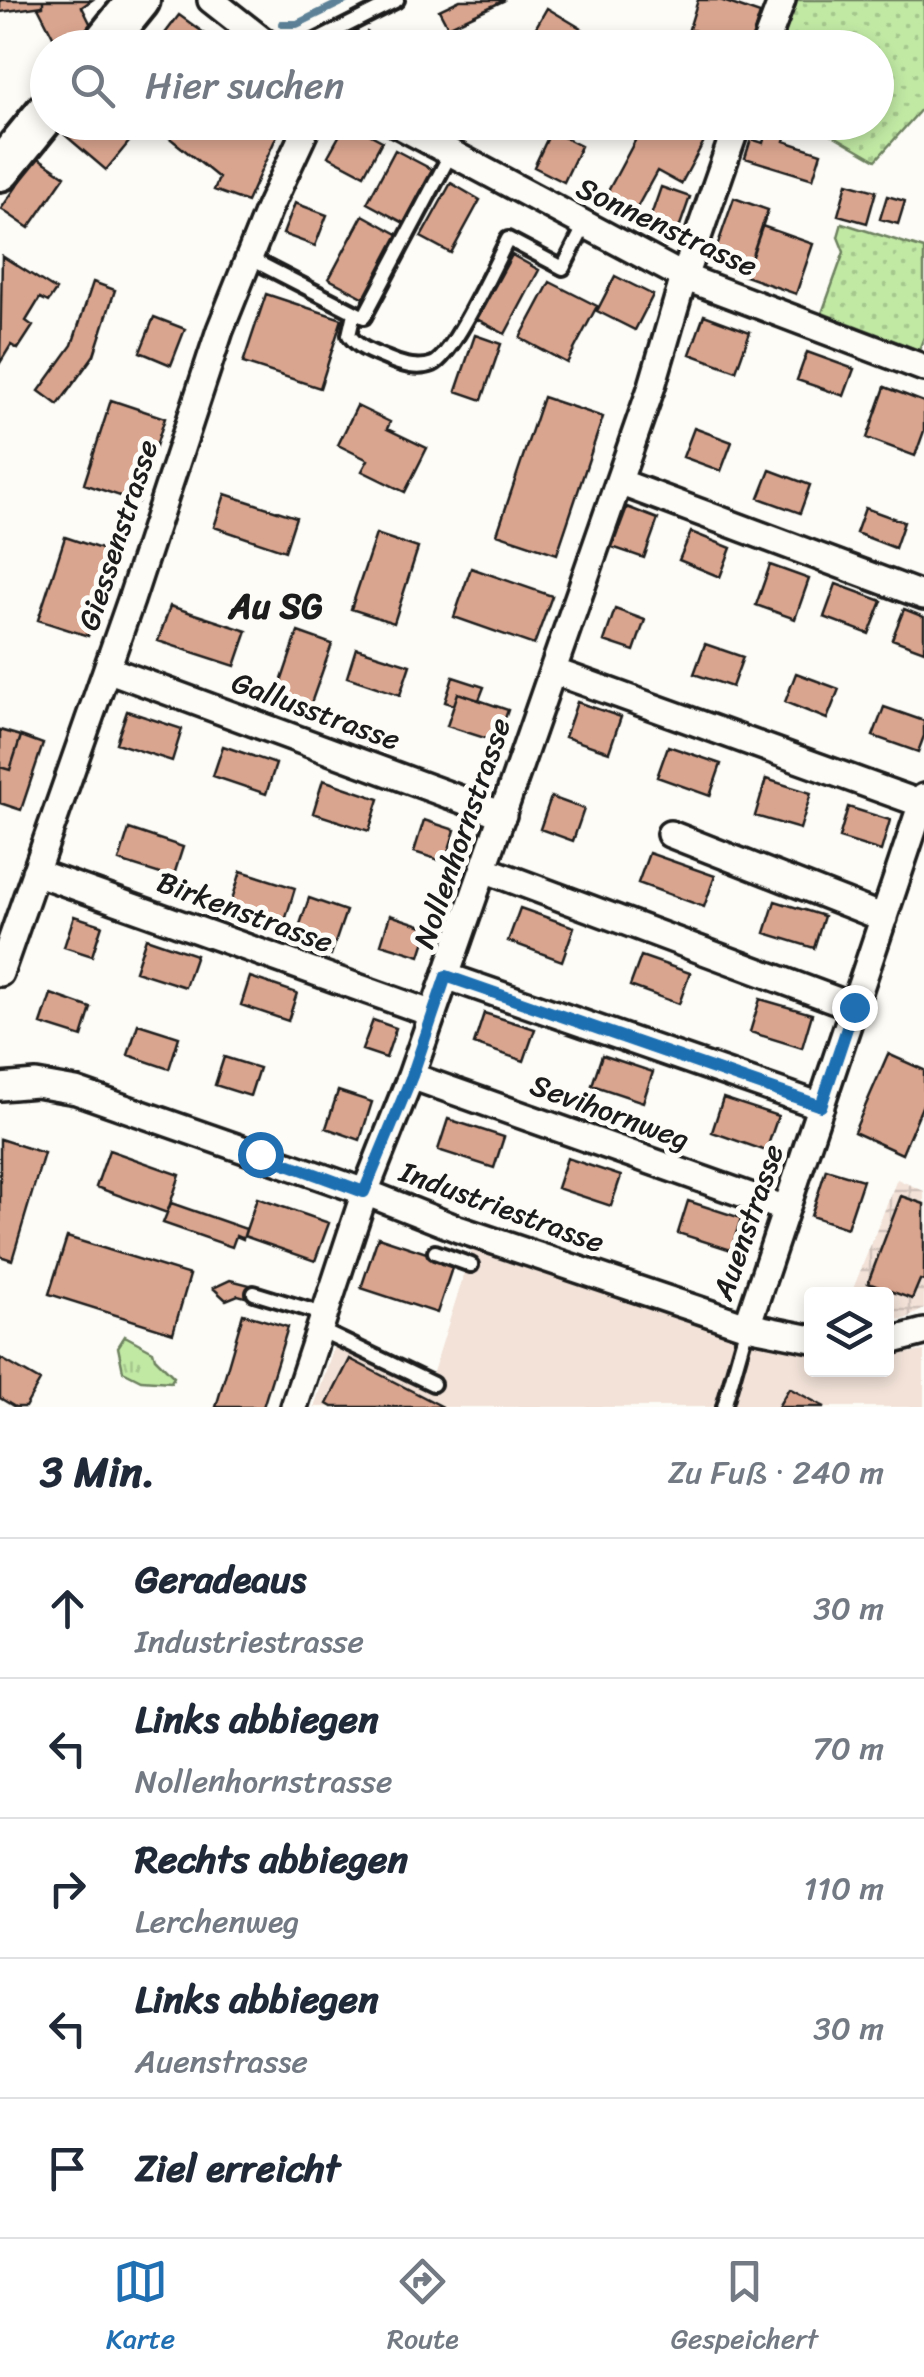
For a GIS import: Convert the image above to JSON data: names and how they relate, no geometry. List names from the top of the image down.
{
  "streets": {
    "street": [
      "Sonnenstrasse",
      "Giessenstrasse",
      "Gallusstrasse",
      "Nollenhornstrasse",
      "Birkenstrasse",
      "Sevihornweg",
      "Industriestrasse",
      "Auenstrasse"
    ]
  },
  "crossings": [
    ["Sonnenstrasse", "Nollenhornstrasse"],
    ["Giessenstrasse", "Gallusstrasse"],
    ["Giessenstrasse", "Birkenstrasse"],
    ["Gallusstrasse", "Nollenhornstrasse"],
    ["Nollenhornstrasse", "Birkenstrasse"],
    ["Nollenhornstrasse", "Sevihornweg"],
    ["Nollenhornstrasse", "Industriestrasse"],
    ["Sevihornweg", "Auenstrasse"],
    ["Industriestrasse", "Auenstrasse"]
  ],
  "districts": ["Au SG"],
  "page": {
    "search": "Hier suchen",
    "heading": ["3 Min.", "Zu Fuß · 240 m"],
    "list": [
      ["Geradeaus", "Industriestrasse", "30 m"],
      ["Links abbiegen", "Nollenhornstrasse", "70 m"],
      ["Rechts abbiegen", "Lerchenweg", "110 m"],
      ["Links abbiegen", "Auenstrasse", "30 m"],
      "Ziel erreicht"
    ],
    "nav": ["Karte", "Route", "Gespeichert"]
  }
}
